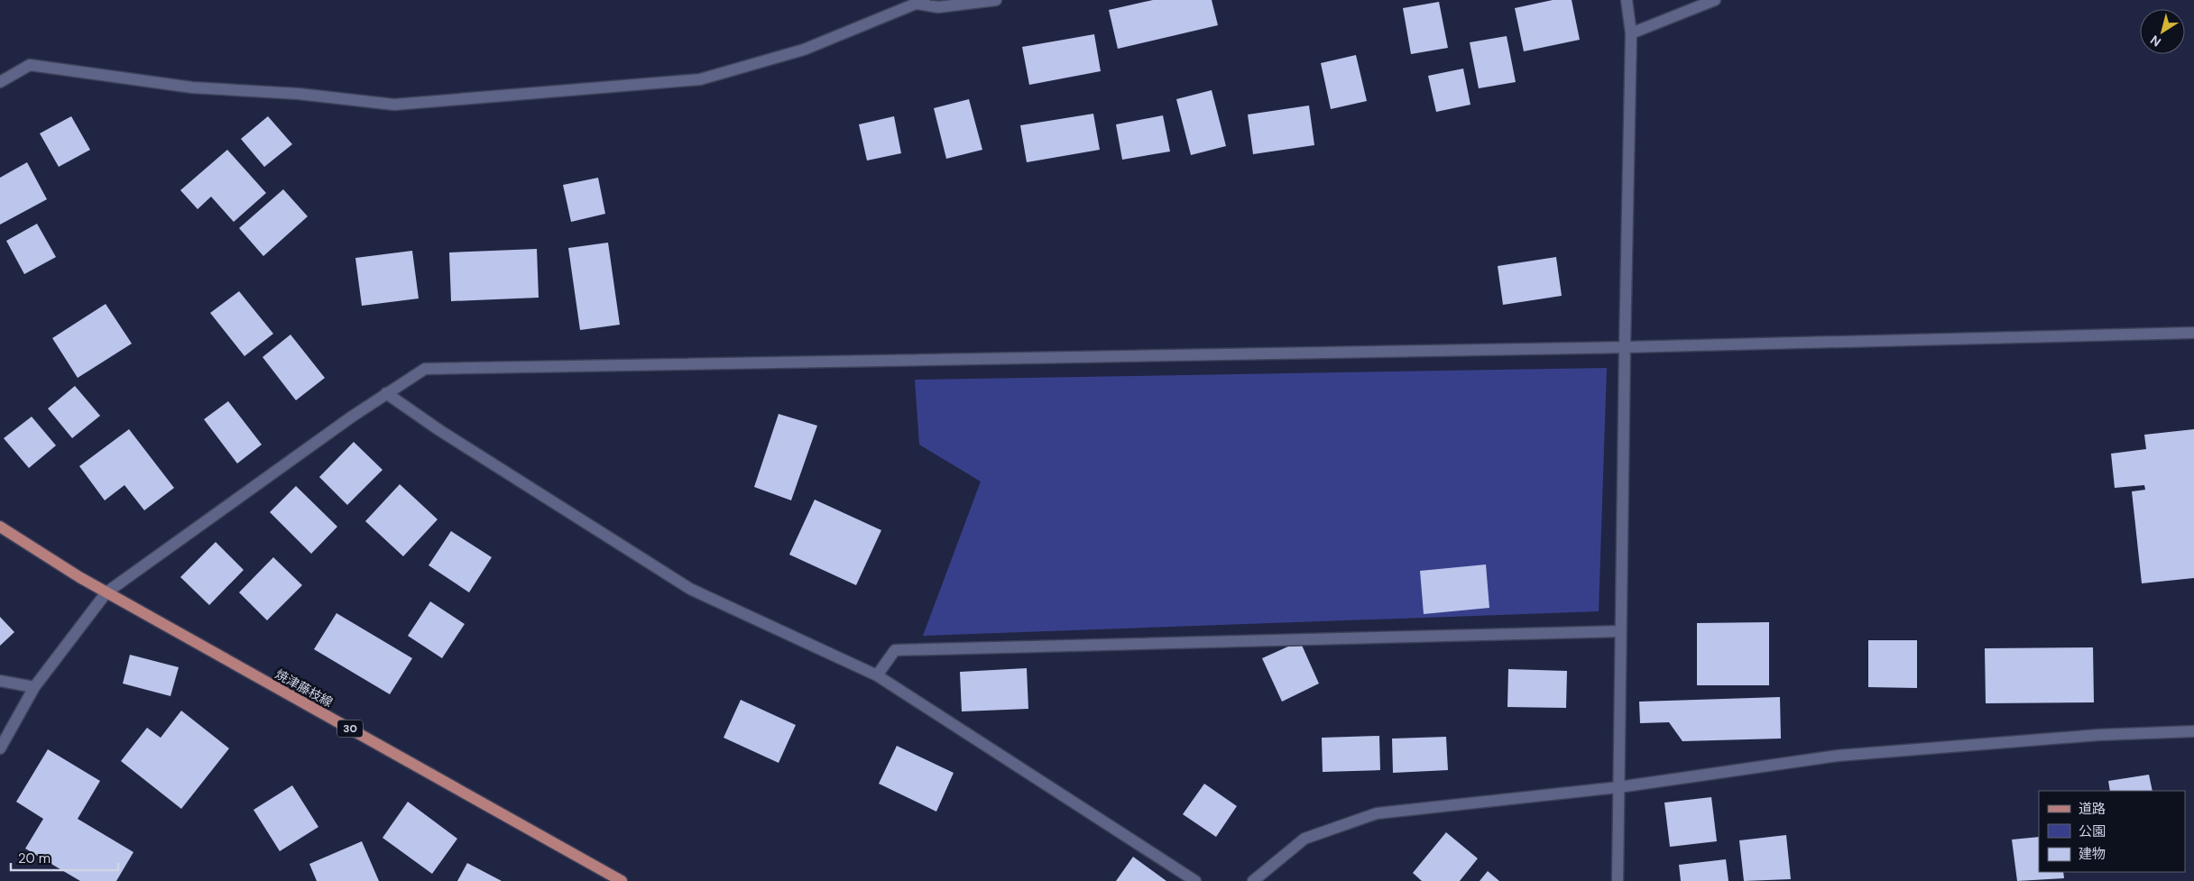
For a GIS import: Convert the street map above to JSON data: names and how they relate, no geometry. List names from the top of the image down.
{
  "streets": {
    "main road": ["焼津藤枝線", "30"]
  },
  "legend": ["道路", "公園", "建物"],
  "scale_bar": "20 m",
  "north": "bottom left"
}
